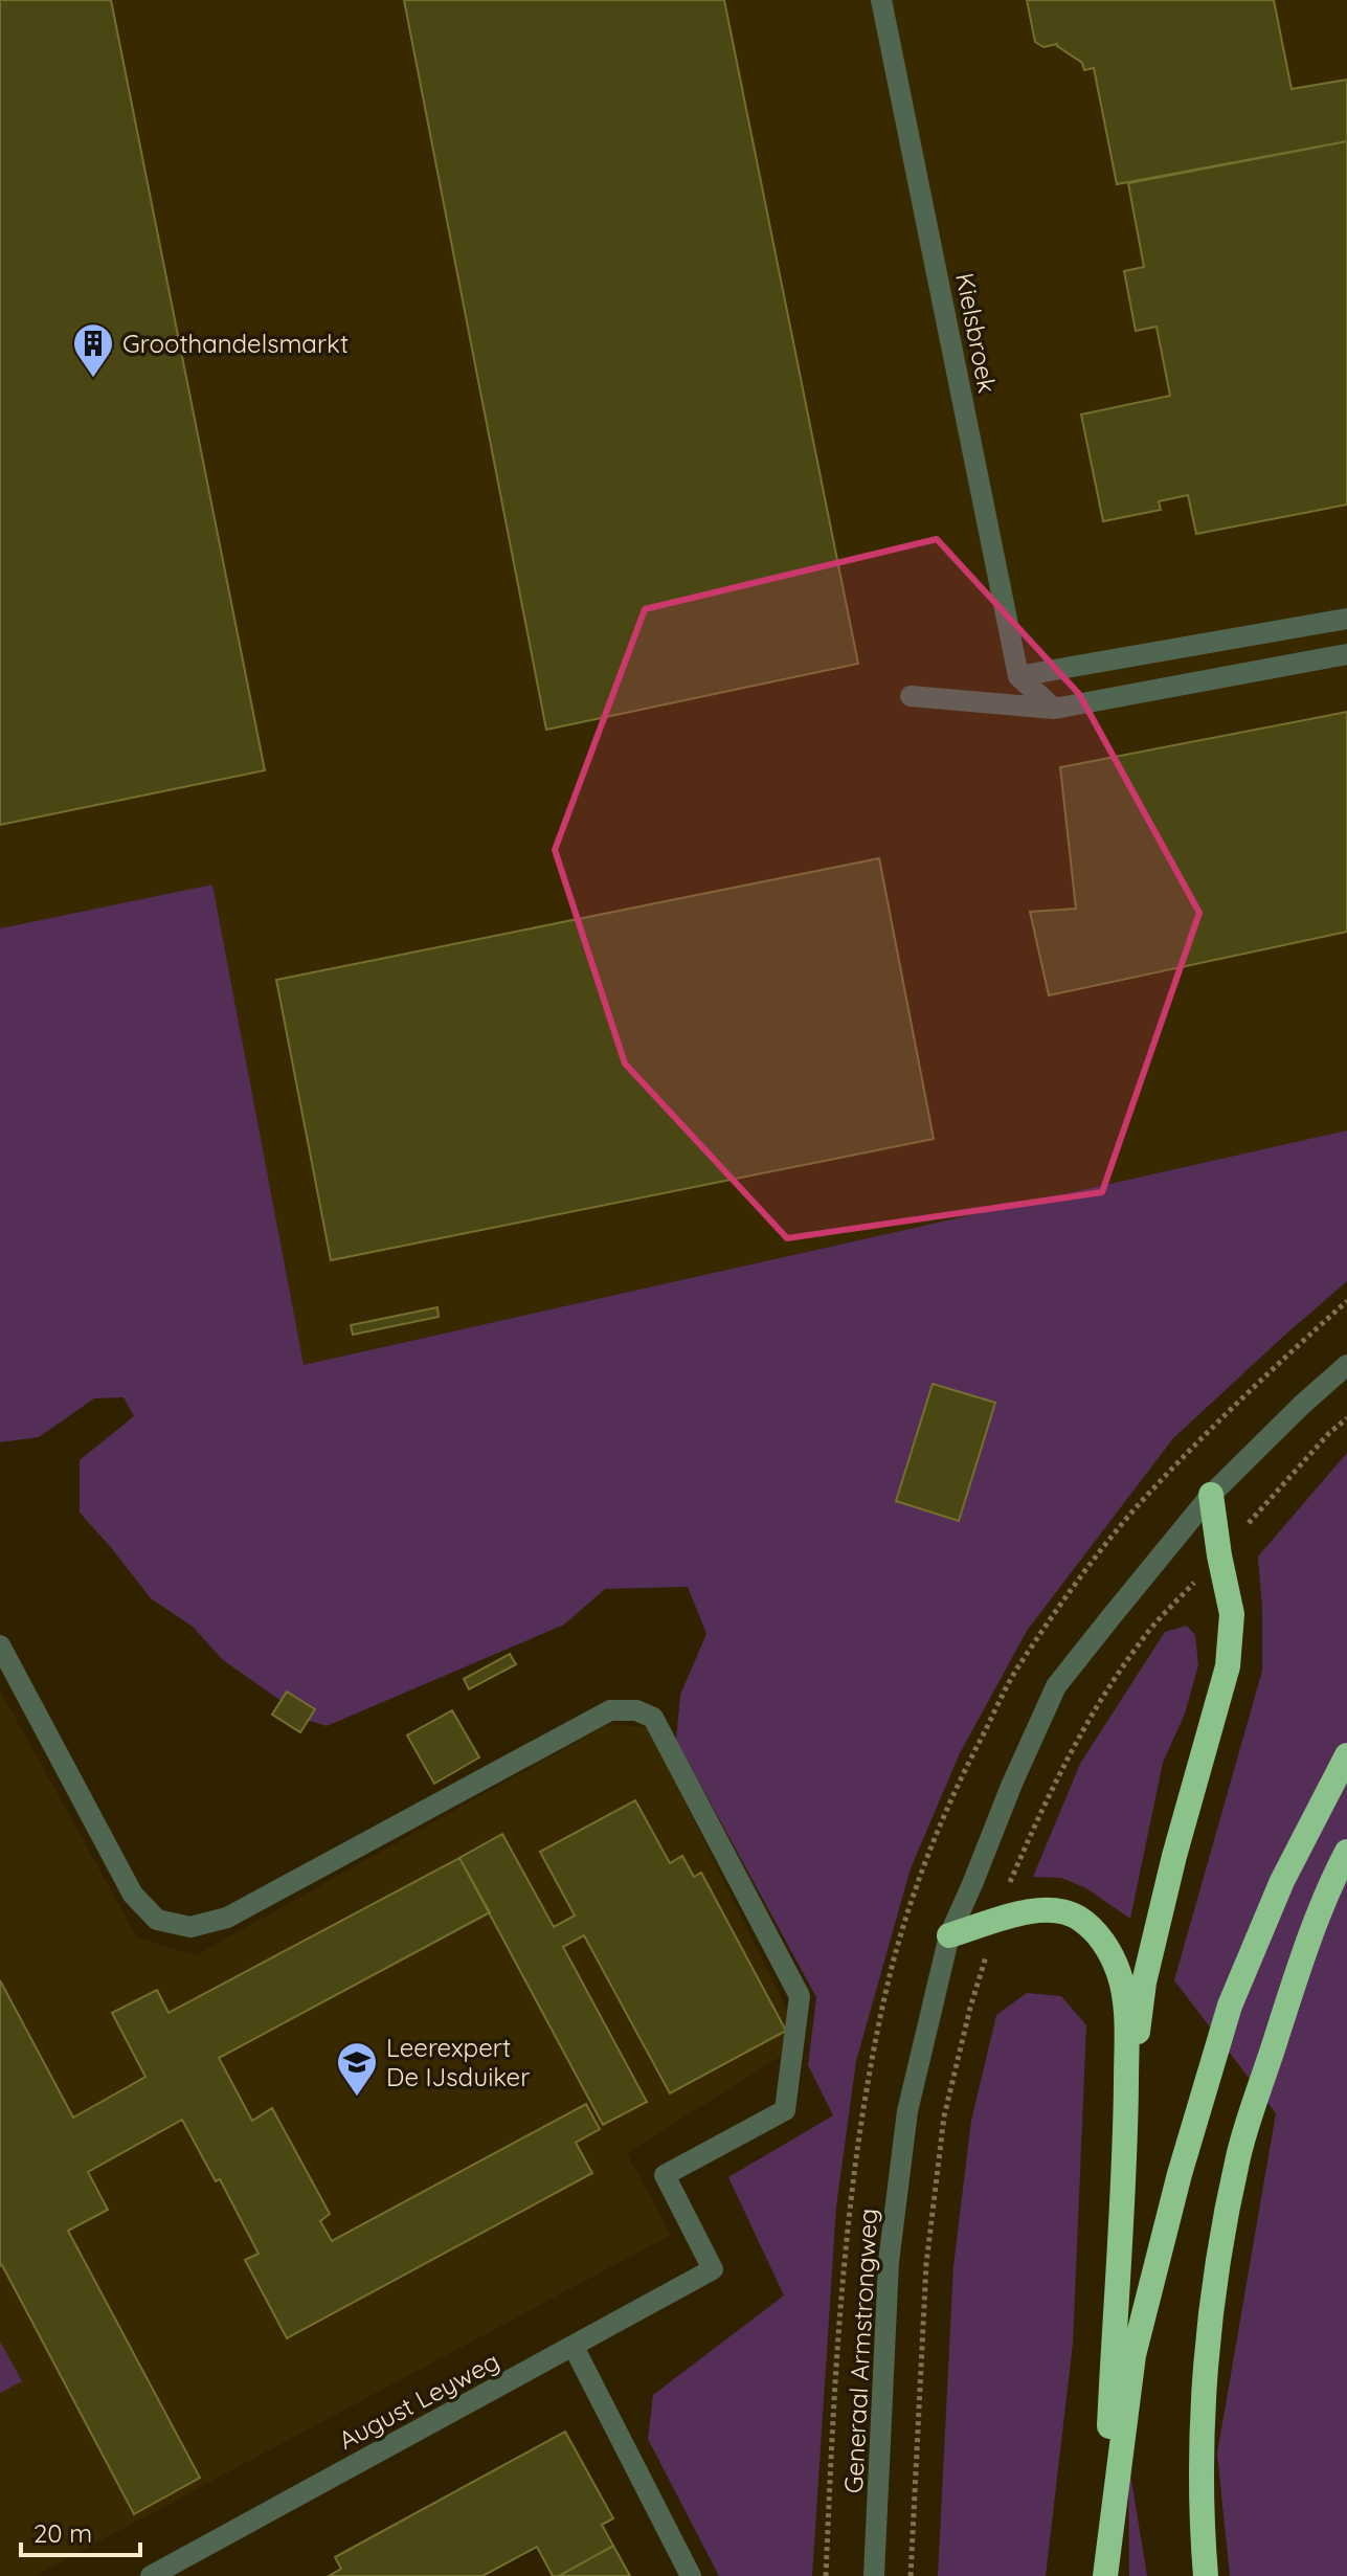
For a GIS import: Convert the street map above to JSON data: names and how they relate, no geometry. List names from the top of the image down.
{
  "streets": {
    "street": ["Kielsbroek", "Generaal Armstrongweg", "August Leyweg"]
  },
  "places": {
    "building": ["Groothandelsmarkt"],
    "school or university": ["Leerexpert De IJsduiker"]
  },
  "scale_bar": "20 m"
}
